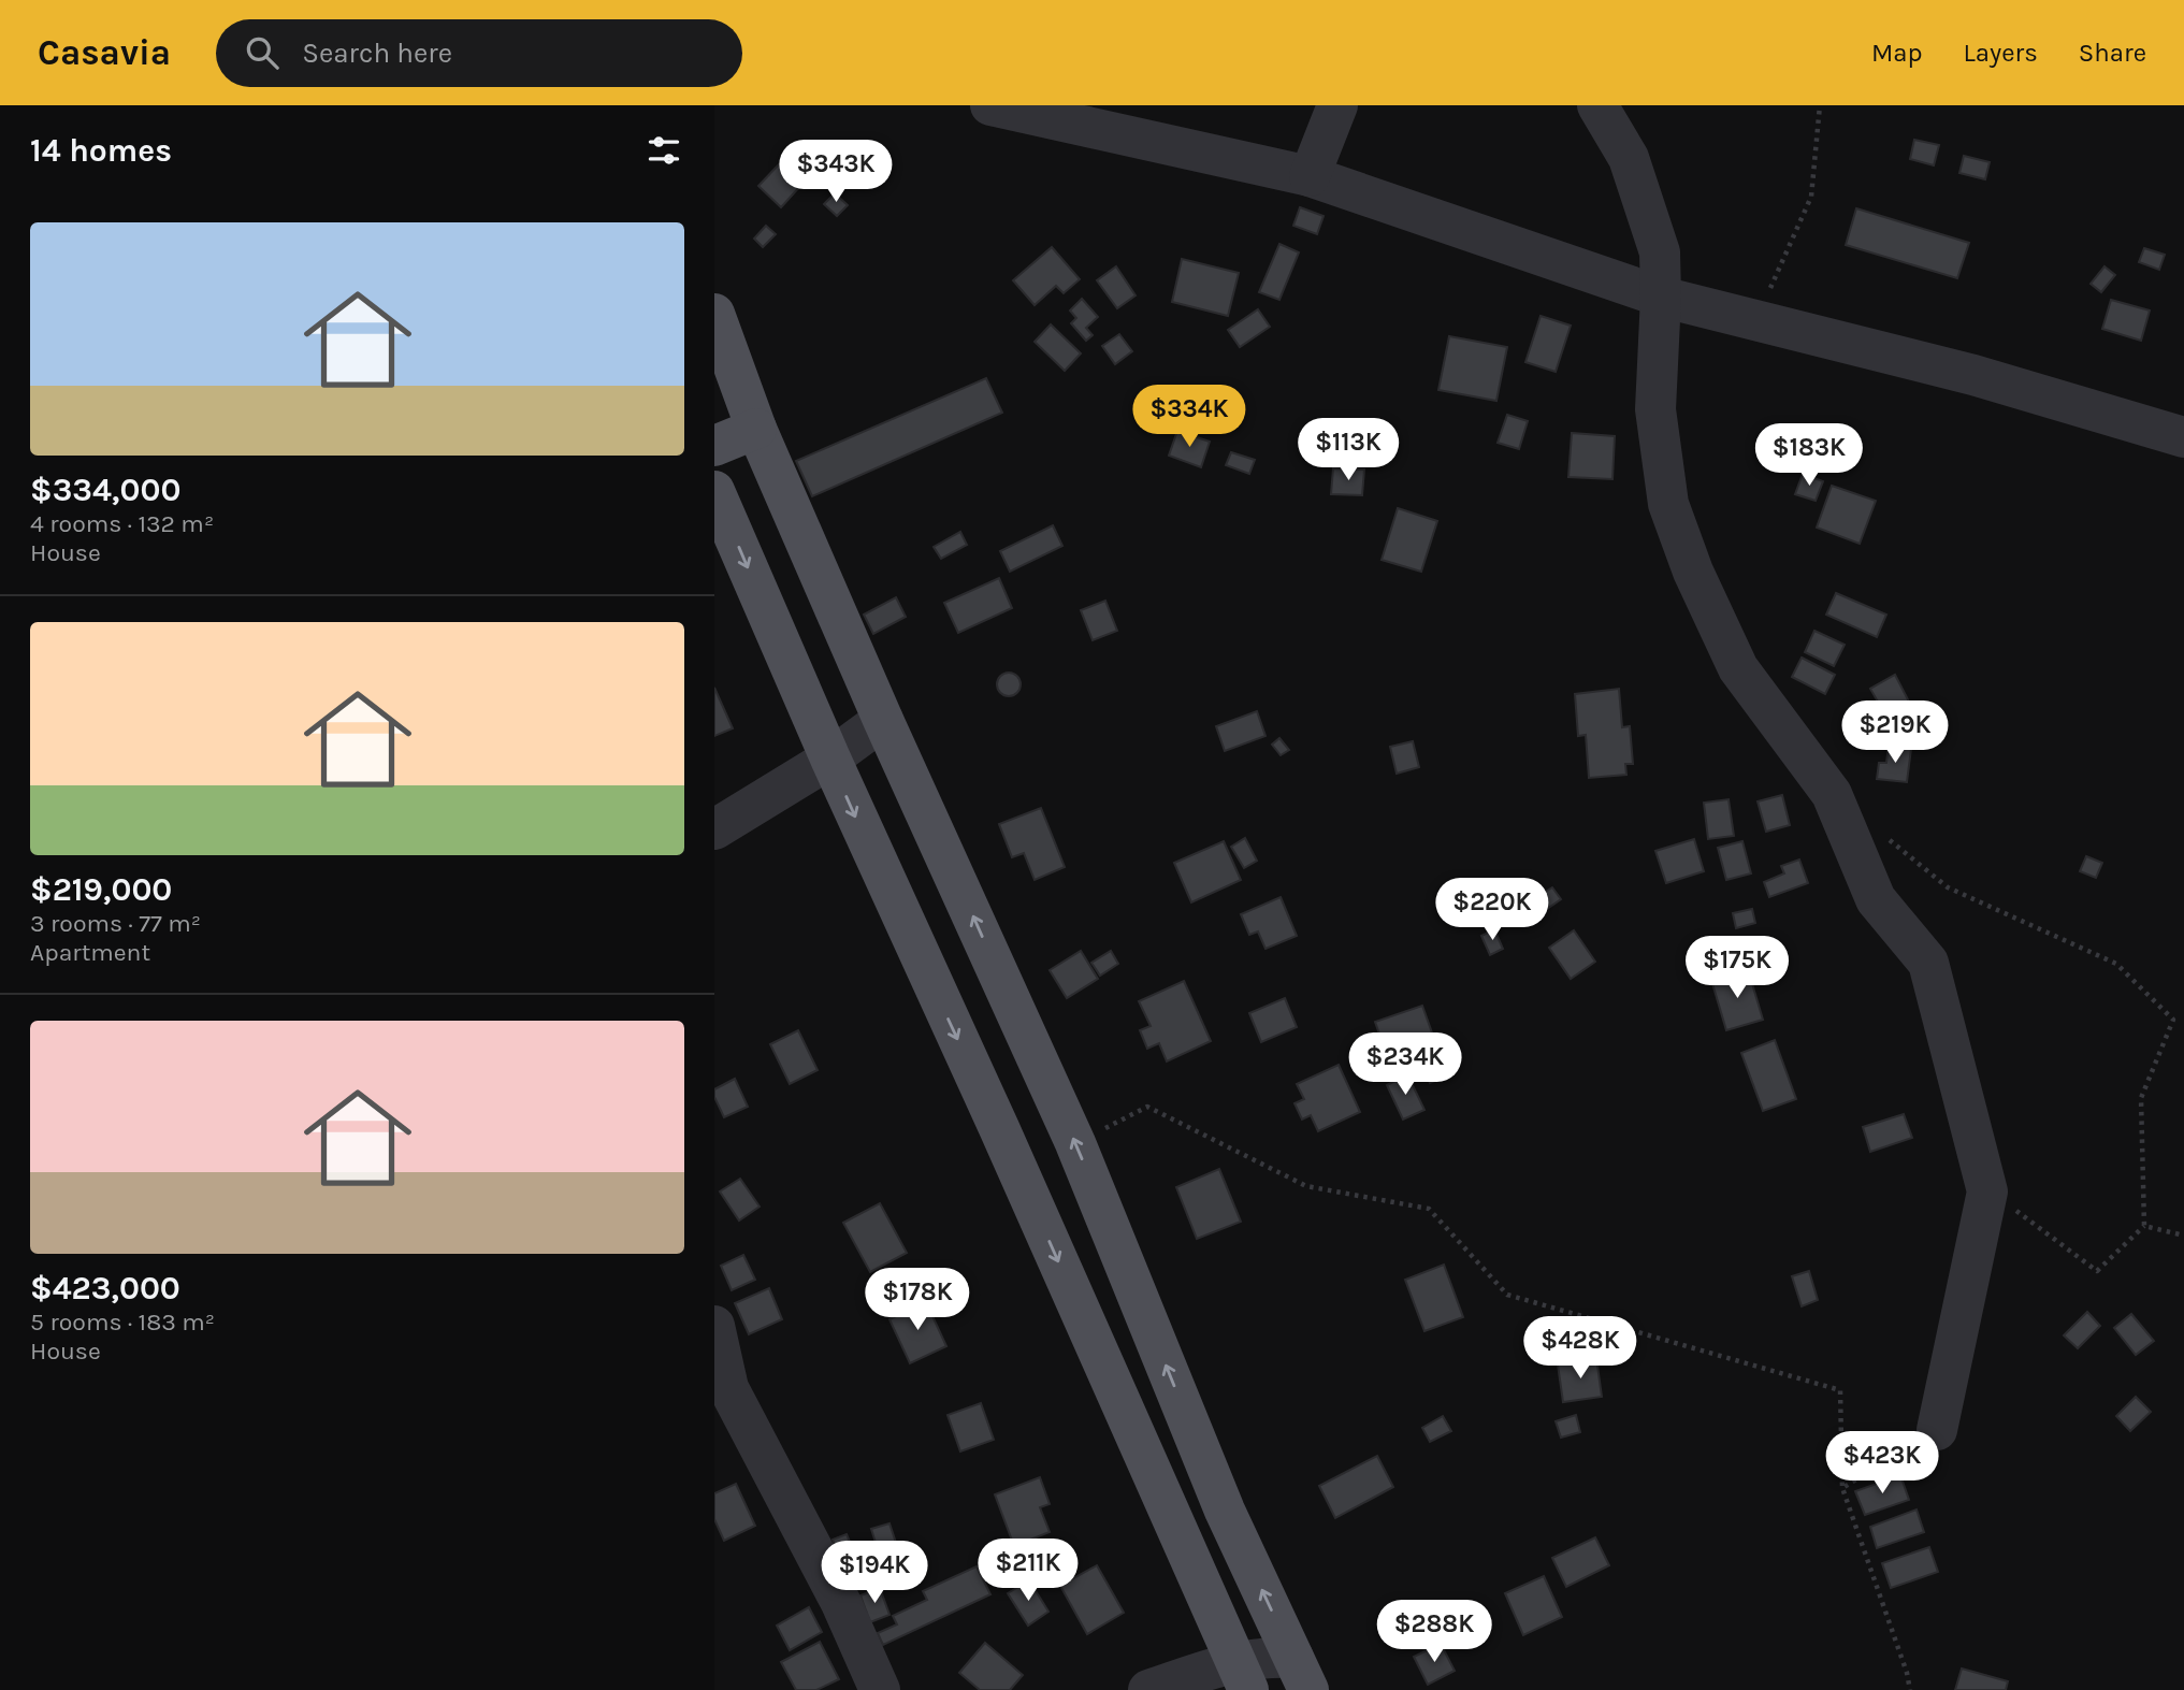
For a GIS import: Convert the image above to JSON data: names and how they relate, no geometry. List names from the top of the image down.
{
  "page": {
    "header": "Casavia",
    "search": "Search here",
    "nav": ["Map", "Layers", "Share"],
    "heading": "14 homes",
    "price": [
      "$343K",
      "$334K",
      "$113K",
      "$183K",
      "$219K",
      "$220K",
      "$175K",
      "$234K",
      "$178K",
      "$428K",
      "$423K",
      "$211K",
      "$194K",
      "$288K"
    ],
    "list": [
      {
        "name": "$334,000",
        "note": "4 rooms · 132 m² · House"
      },
      {
        "name": "$219,000",
        "note": "3 rooms · 77 m² · Apartment"
      },
      {
        "name": "$423,000",
        "note": "5 rooms · 183 m² · House"
      }
    ]
  }
}
